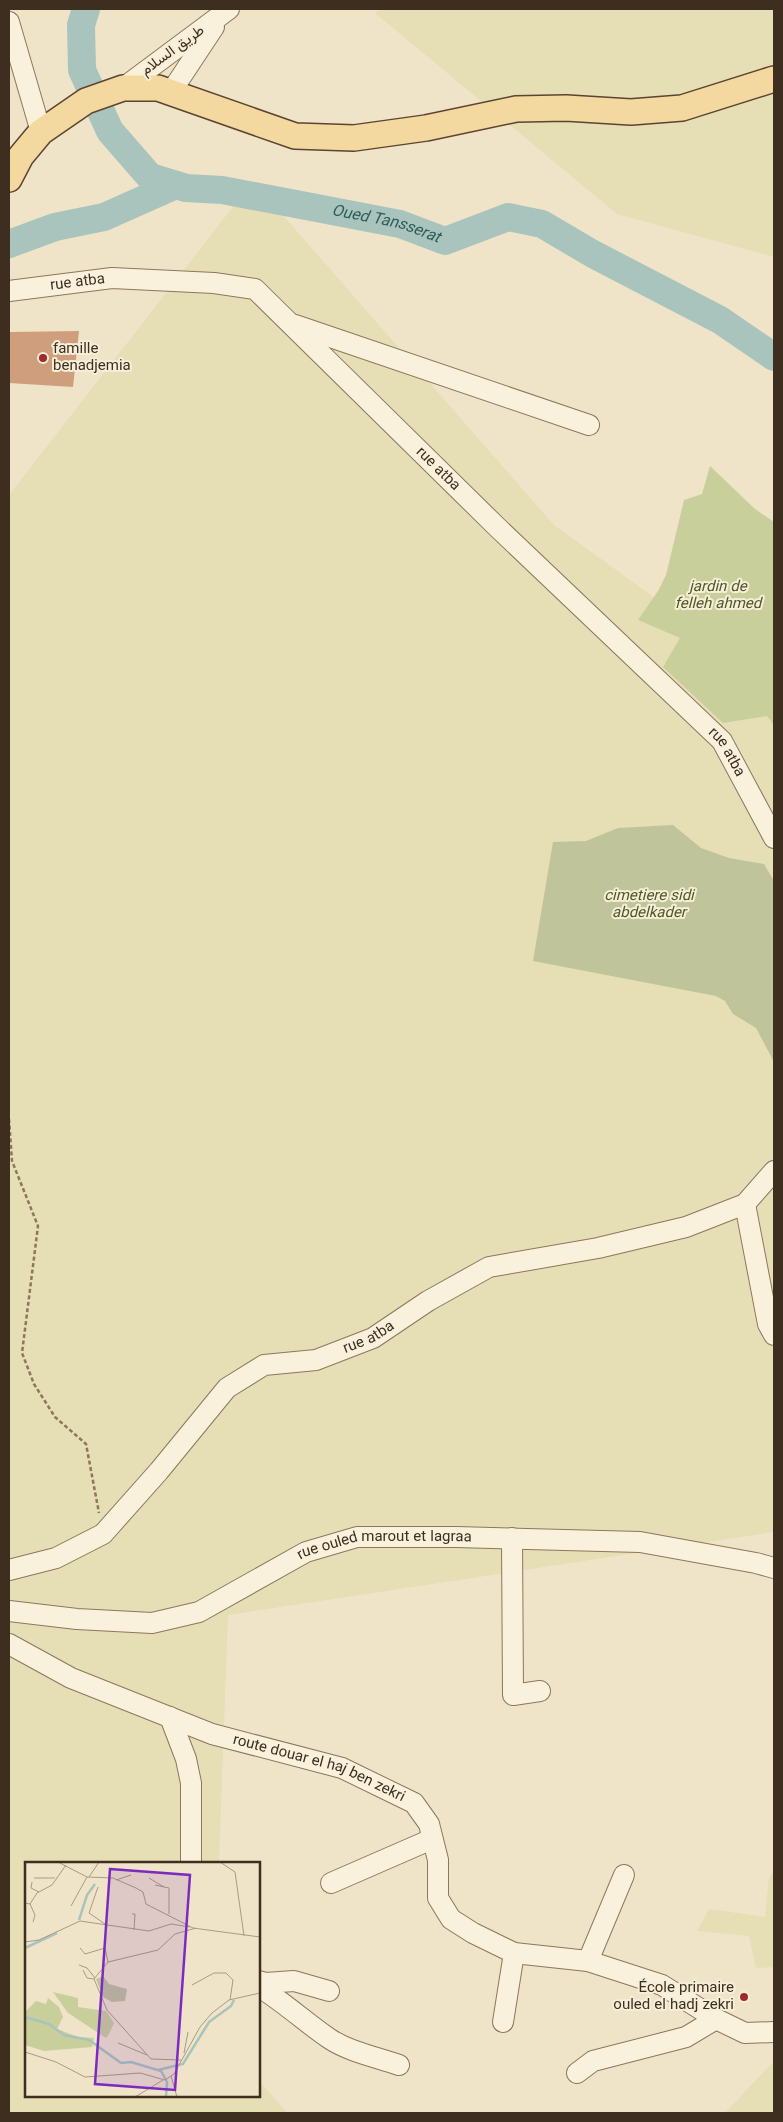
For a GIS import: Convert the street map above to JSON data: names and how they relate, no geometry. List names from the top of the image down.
{
  "streets": {
    "street": [
      "طريق السلام",
      "rue atba",
      "rue ouled marout et lagraa",
      "route douar el haj ben zekri"
    ]
  },
  "water": ["Oued Tansserat"],
  "parks": ["jardin de felleh ahmed", "cimetiere sidi abdelkader"],
  "places": ["famille benadjemia", "École primaire ouled el hadj zekri"]
}
